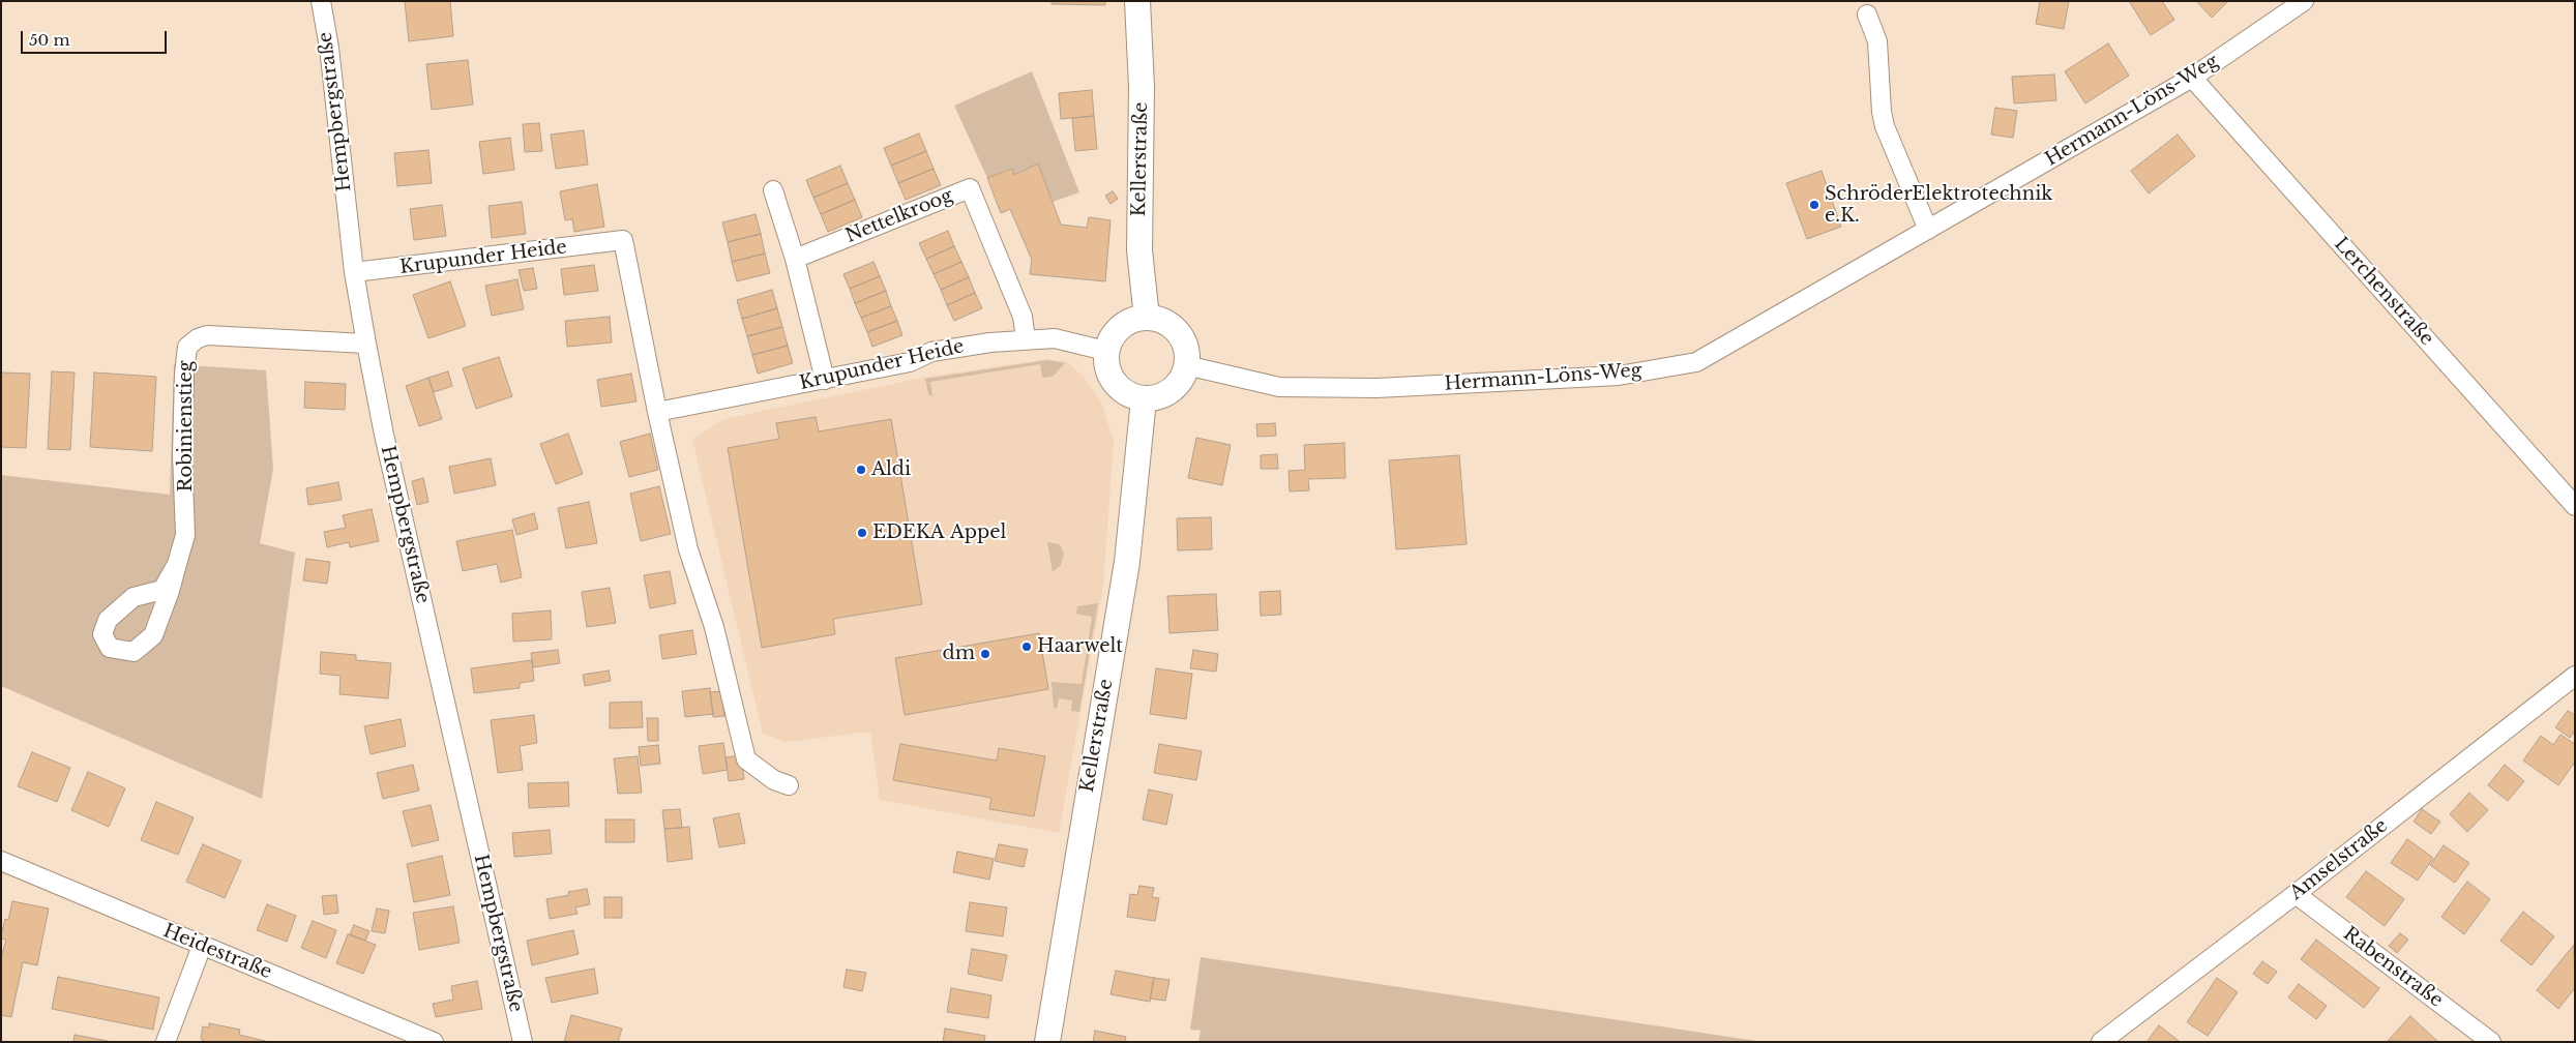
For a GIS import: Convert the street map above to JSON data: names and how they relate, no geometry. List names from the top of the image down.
{
  "streets": {
    "main road": ["Kellerstraße"],
    "street": [
      "Hermann-Löns-Weg",
      "Hempbergstraße",
      "Nettelkroog",
      "Krupunder Heide",
      "Lerchenstraße",
      "Robinienstieg",
      "Amselstraße",
      "Heidestraße",
      "Rabenstraße"
    ]
  },
  "crossings": [
    ["Hermann-Löns-Weg", "Kellerstraße"],
    ["Hermann-Löns-Weg", "Krupunder Heide"],
    ["Hermann-Löns-Weg", "Lerchenstraße"],
    ["Hempbergstraße", "Krupunder Heide"],
    ["Hempbergstraße", "Robinienstieg"],
    ["Kellerstraße", "Krupunder Heide"],
    ["Nettelkroog", "Krupunder Heide"],
    ["Amselstraße", "Rabenstraße"]
  ],
  "places": [
    "SchröderElektrotechnik e.K.",
    "Aldi",
    "EDEKA Appel",
    "Haarwelt",
    "dm"
  ],
  "scale_bar": "50 m"
}
